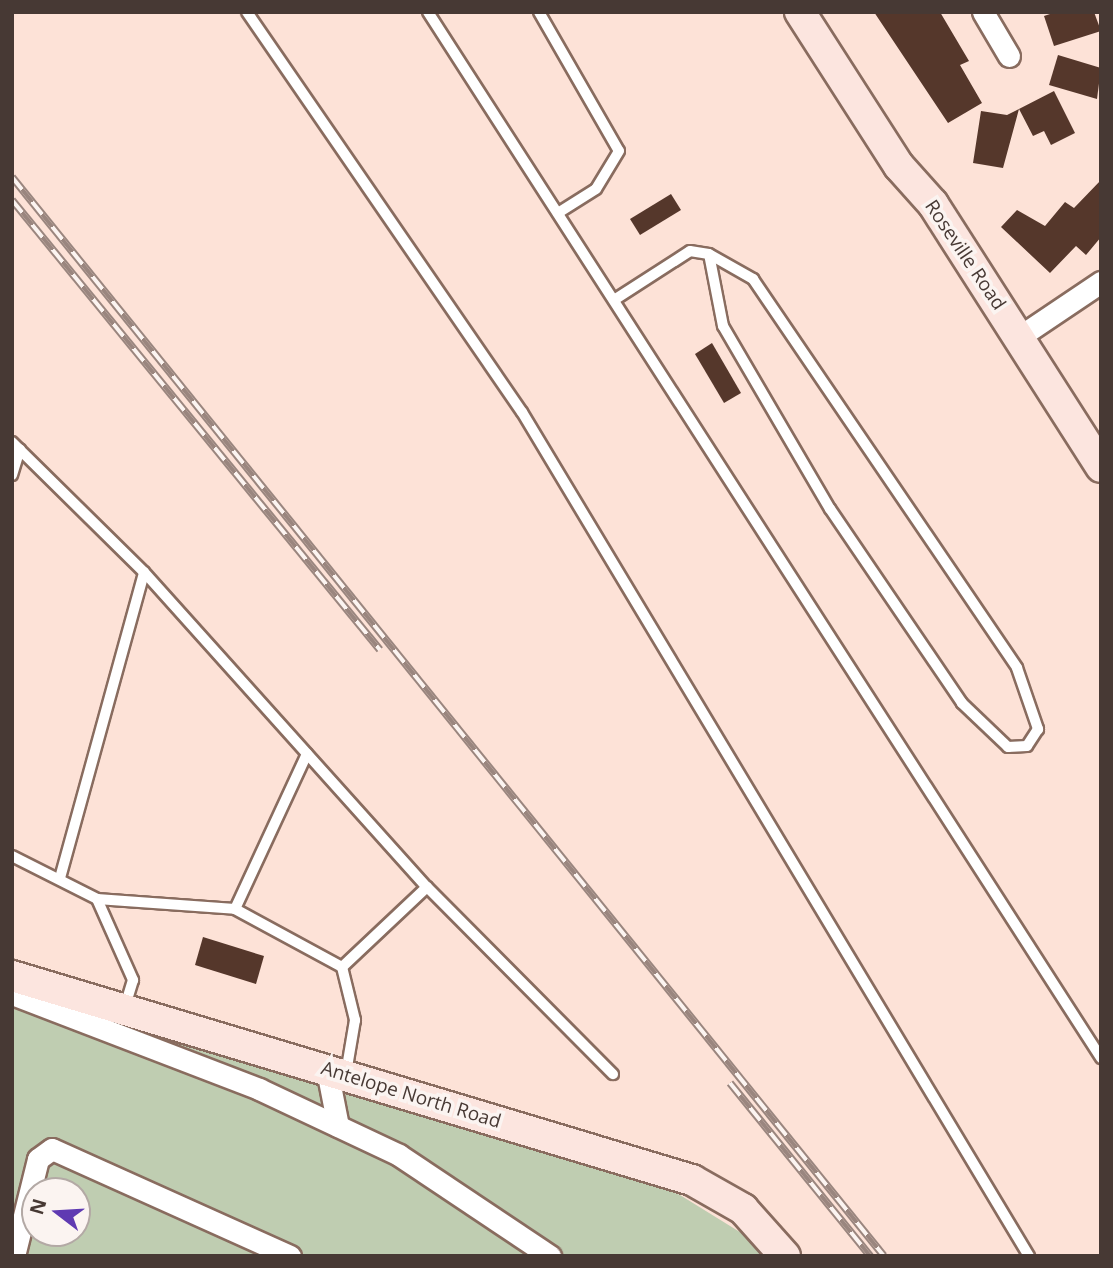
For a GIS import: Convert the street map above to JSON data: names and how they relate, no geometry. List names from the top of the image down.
{
  "streets": {
    "main road": ["Roseville Road", "Antelope North Road"]
  },
  "north": "left"
}
